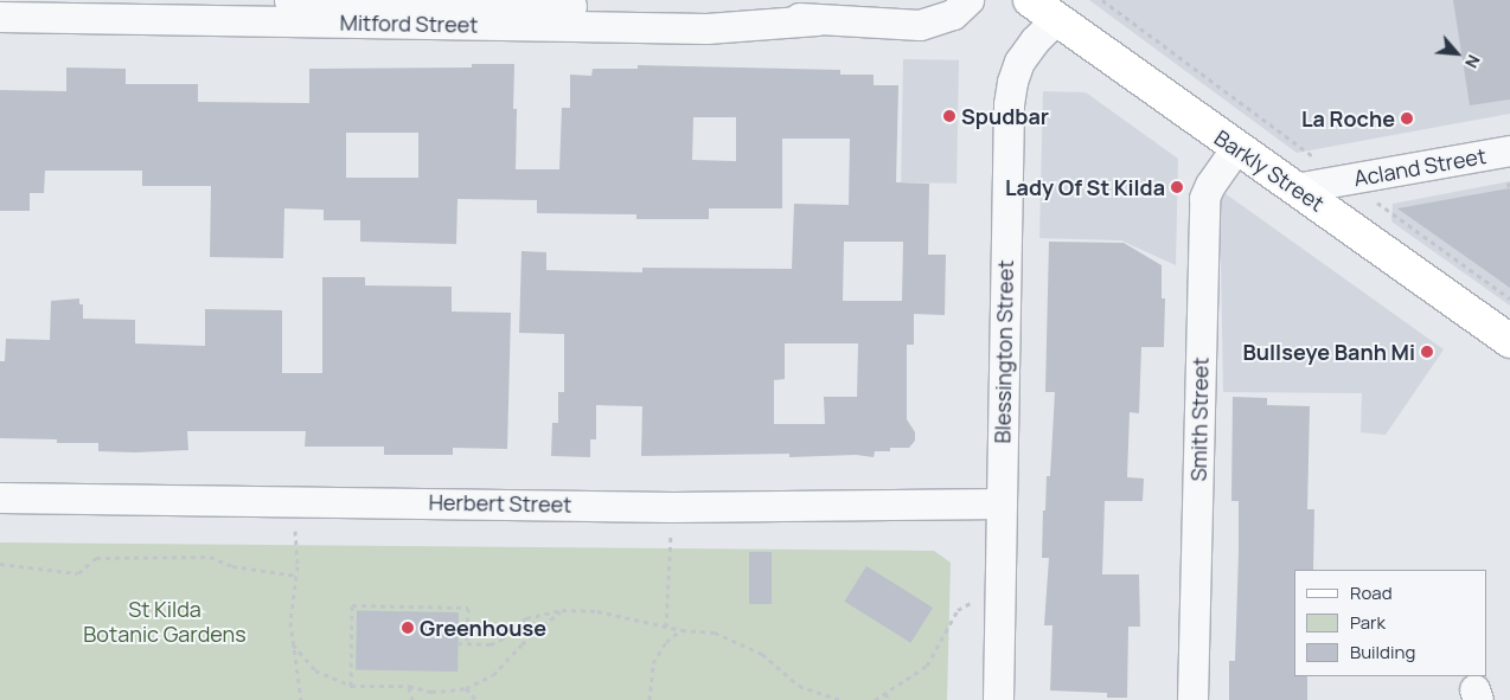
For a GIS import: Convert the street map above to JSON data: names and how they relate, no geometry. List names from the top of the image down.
{
  "streets": {
    "main road": ["Barkly Street"],
    "street": [
      "Mitford Street",
      "Acland Street",
      "Blessington Street",
      "Smith Street",
      "Herbert Street"
    ]
  },
  "crossings": [
    ["Acland Street", "Barkly Street"],
    ["Barkly Street", "Blessington Street"],
    ["Barkly Street", "Smith Street"],
    ["Blessington Street", "Herbert Street"]
  ],
  "parks": ["St Kilda Botanic Gardens"],
  "places": [
    "Spudbar",
    "La Roche",
    "Lady Of St Kilda",
    "Bullseye Banh Mi",
    "Greenhouse"
  ],
  "legend": ["Road", "Park", "Building"],
  "north": "bottom right"
}
